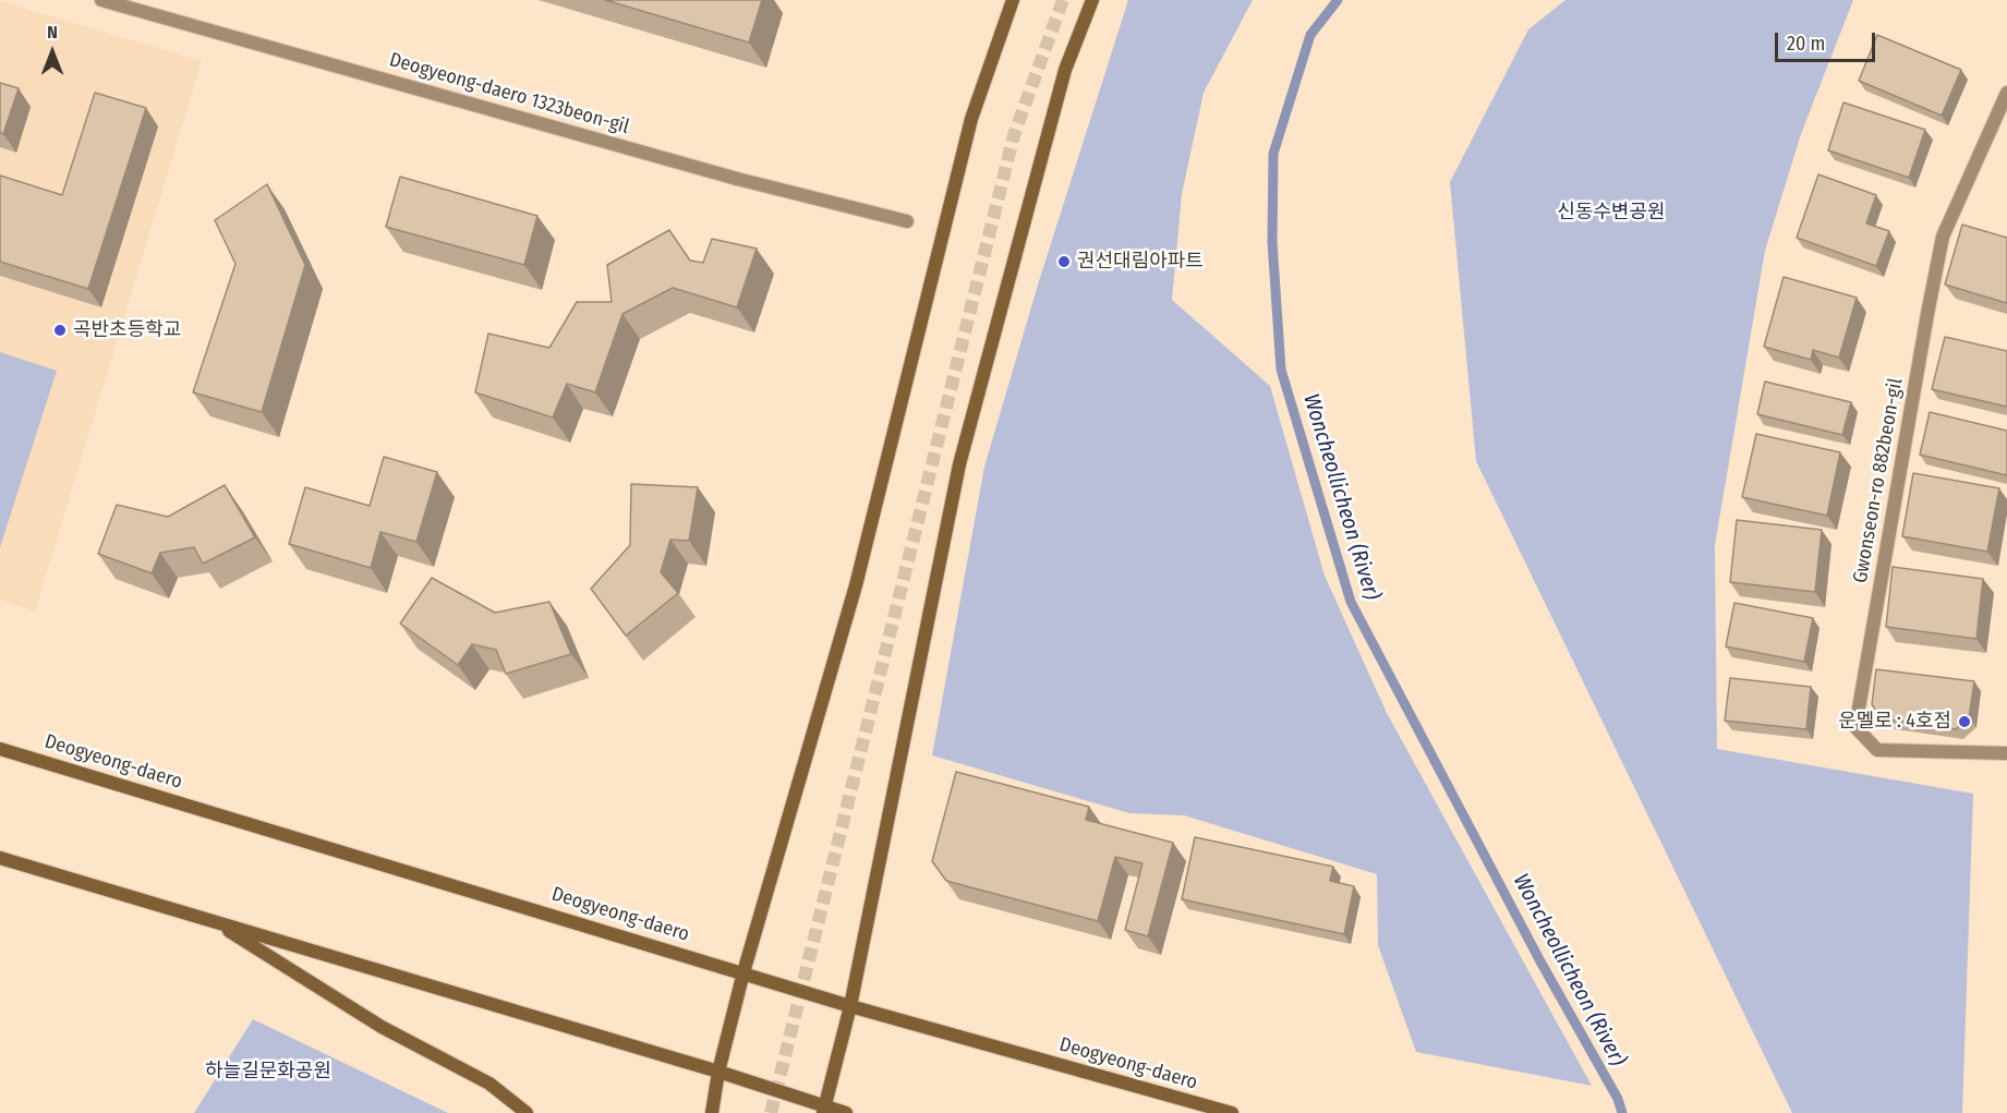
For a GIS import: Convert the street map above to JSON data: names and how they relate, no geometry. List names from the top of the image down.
{
  "streets": {
    "main road": ["Deogyeong-daero"],
    "street": ["Deogyeong-daero 1323beon-gil", "Gwonseon-ro 882beon-gil"]
  },
  "water": ["Woncheollicheon (River)"],
  "parks": ["신동수변공원", "하늘길문화공원"],
  "places": ["권선대림아파트", "곡반초등학교", "운멜로 : 4호점"],
  "scale_bar": "20 m",
  "north": "top"
}
